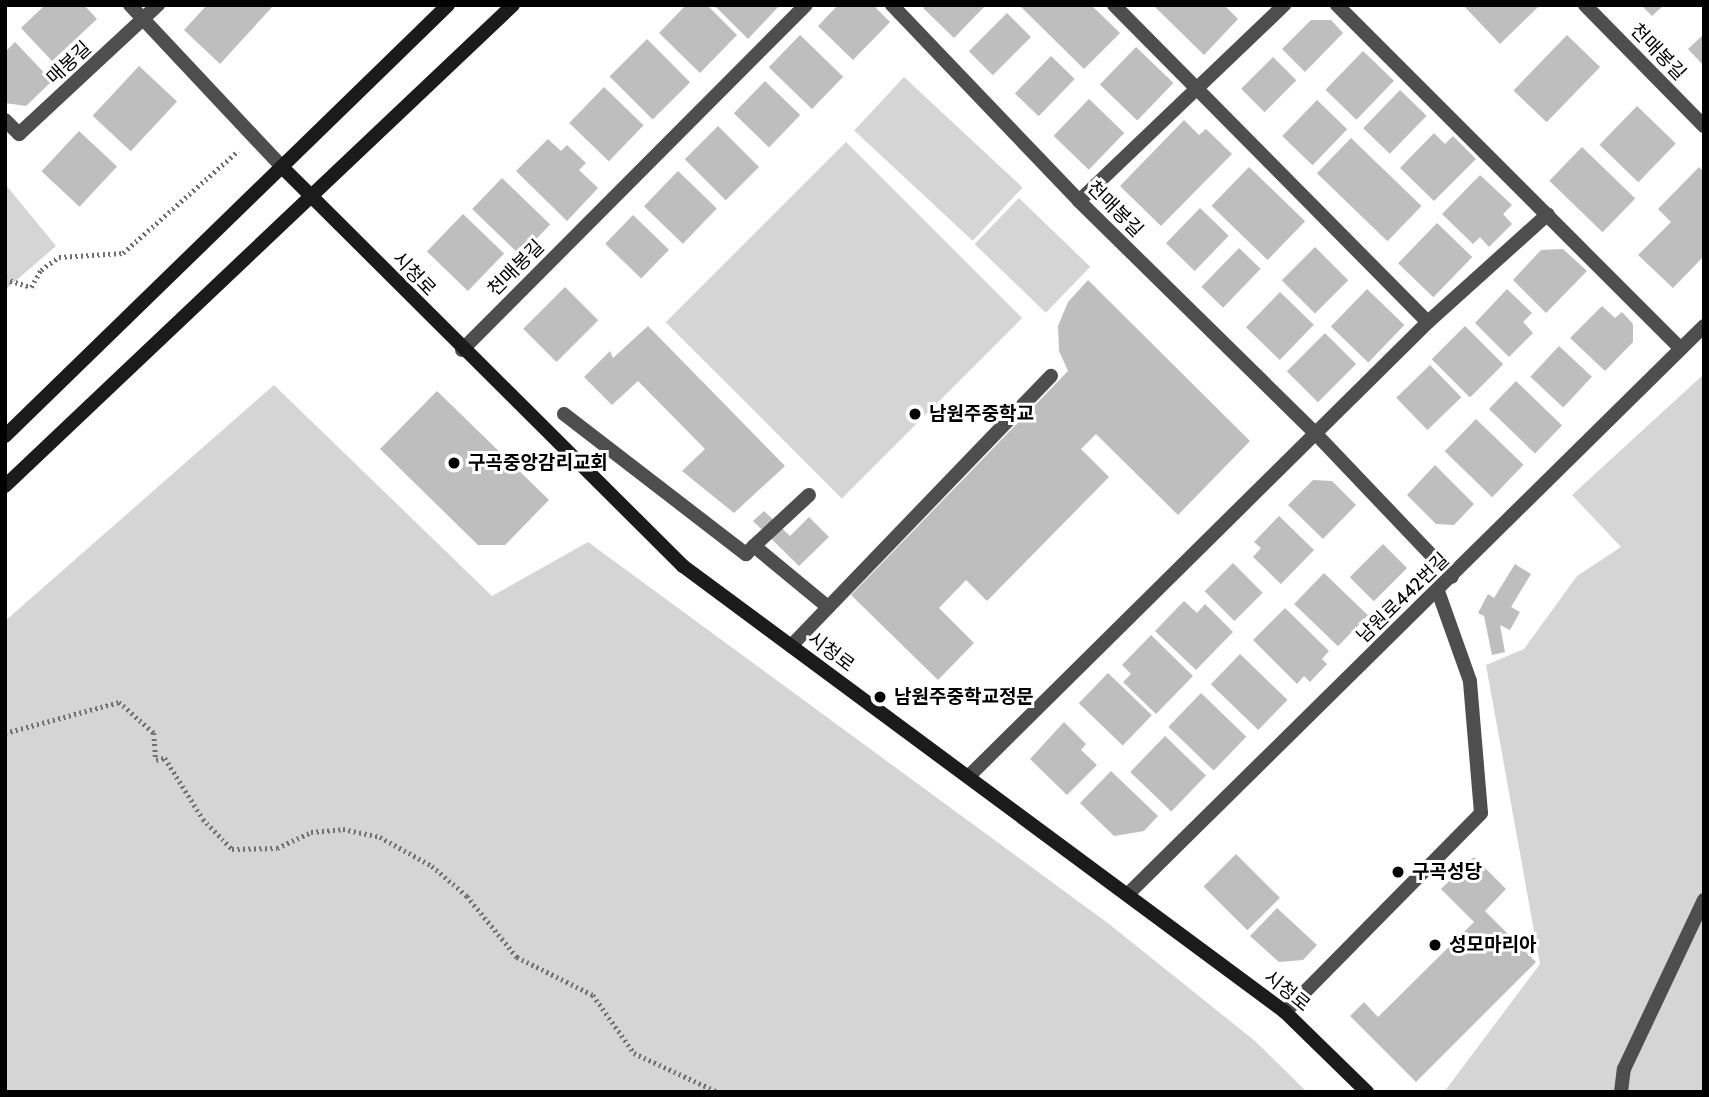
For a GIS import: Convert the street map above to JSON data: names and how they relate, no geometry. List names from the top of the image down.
{
  "streets": {
    "street": [
      "천매봉길",
      "매봉길",
      "시청로",
      "남원로442번길"
    ]
  },
  "crossings": [
    ["천매봉길", "시청로"],
    ["천매봉길", "남원로442번길"],
    ["시청로", "남원로442번길"]
  ],
  "places": [
    "남원주중학교",
    "구곡중앙감리교회",
    "남원주중학교정문",
    "구곡성당",
    "성모마리아"
  ]
}
